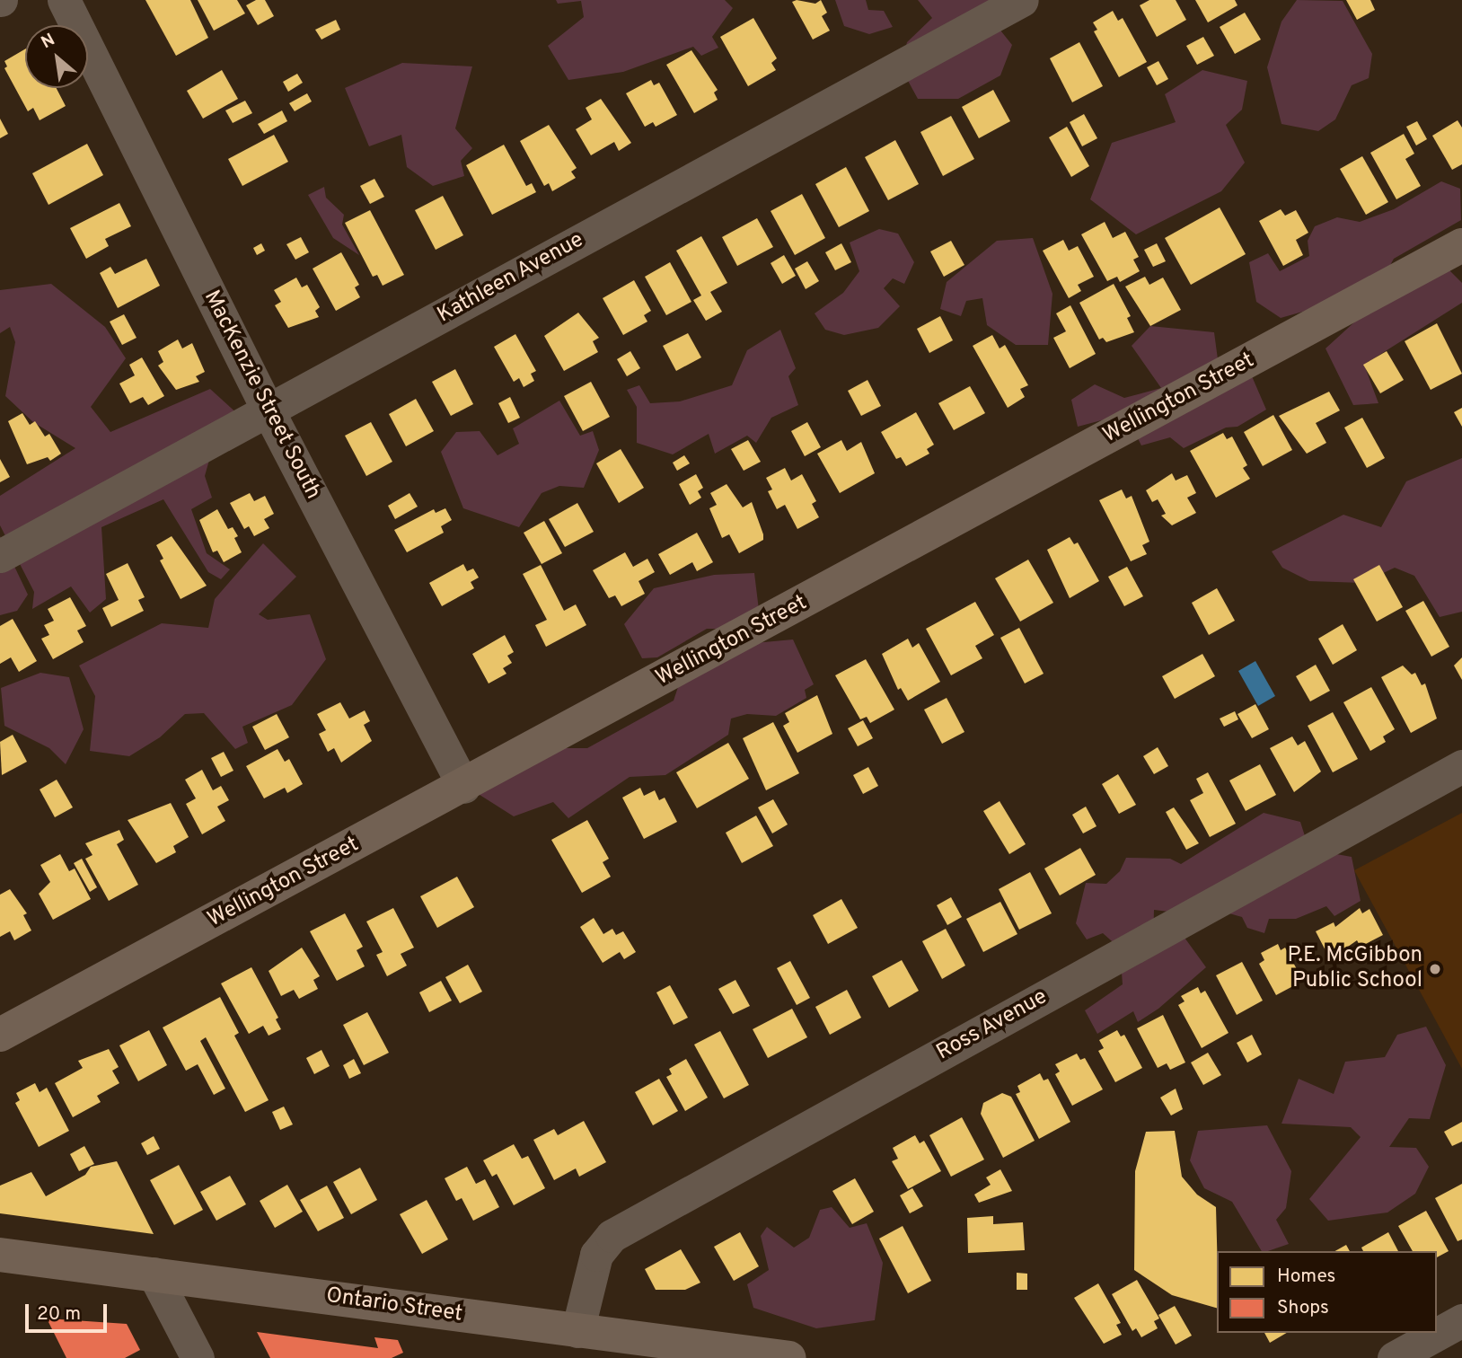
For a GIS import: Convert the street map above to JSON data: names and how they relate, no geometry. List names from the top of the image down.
{
  "streets": {
    "main road": ["Wellington Street", "Ontario Street"],
    "street": ["Kathleen Avenue", "MacKenzie Street South", "Ross Avenue"]
  },
  "crossings": [
    ["Kathleen Avenue", "MacKenzie Street South"],
    ["MacKenzie Street South", "Wellington Street"],
    ["Ross Avenue", "Ontario Street"]
  ],
  "places": ["P.E. McGibbon Public School"],
  "legend": ["Homes", "Shops"],
  "scale_bar": "20 m",
  "north": "top left"
}
